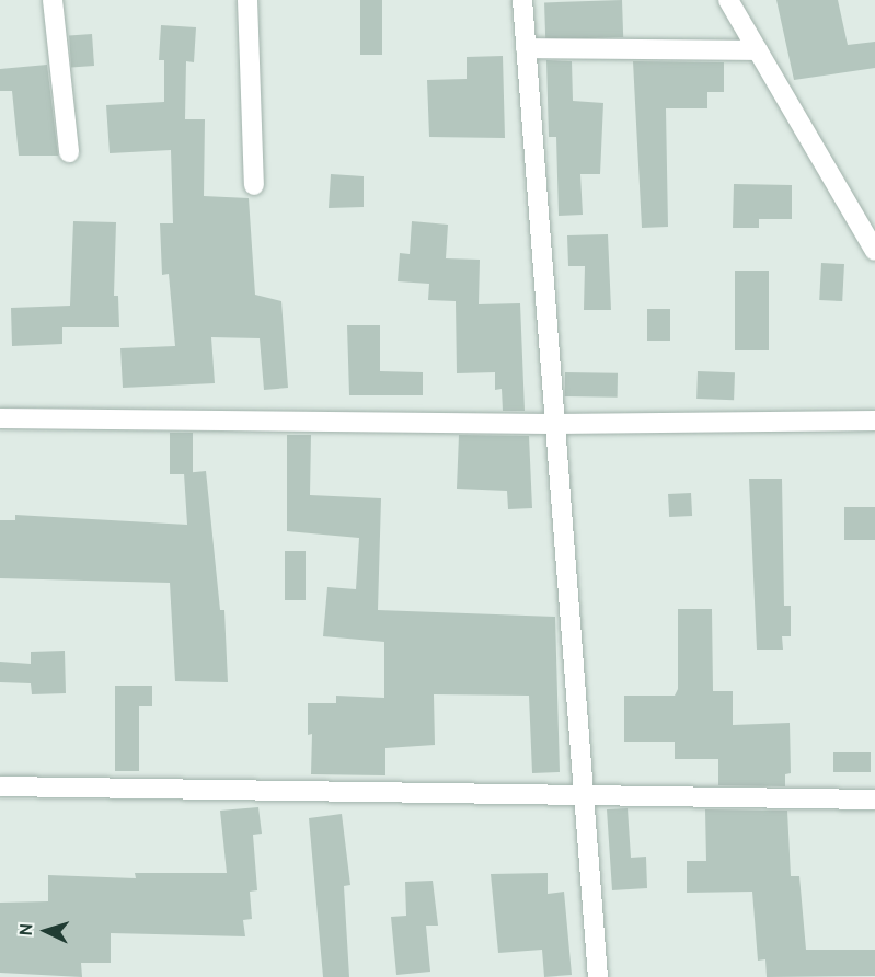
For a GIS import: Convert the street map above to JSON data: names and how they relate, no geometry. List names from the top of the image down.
{
  "north": "left"
}
